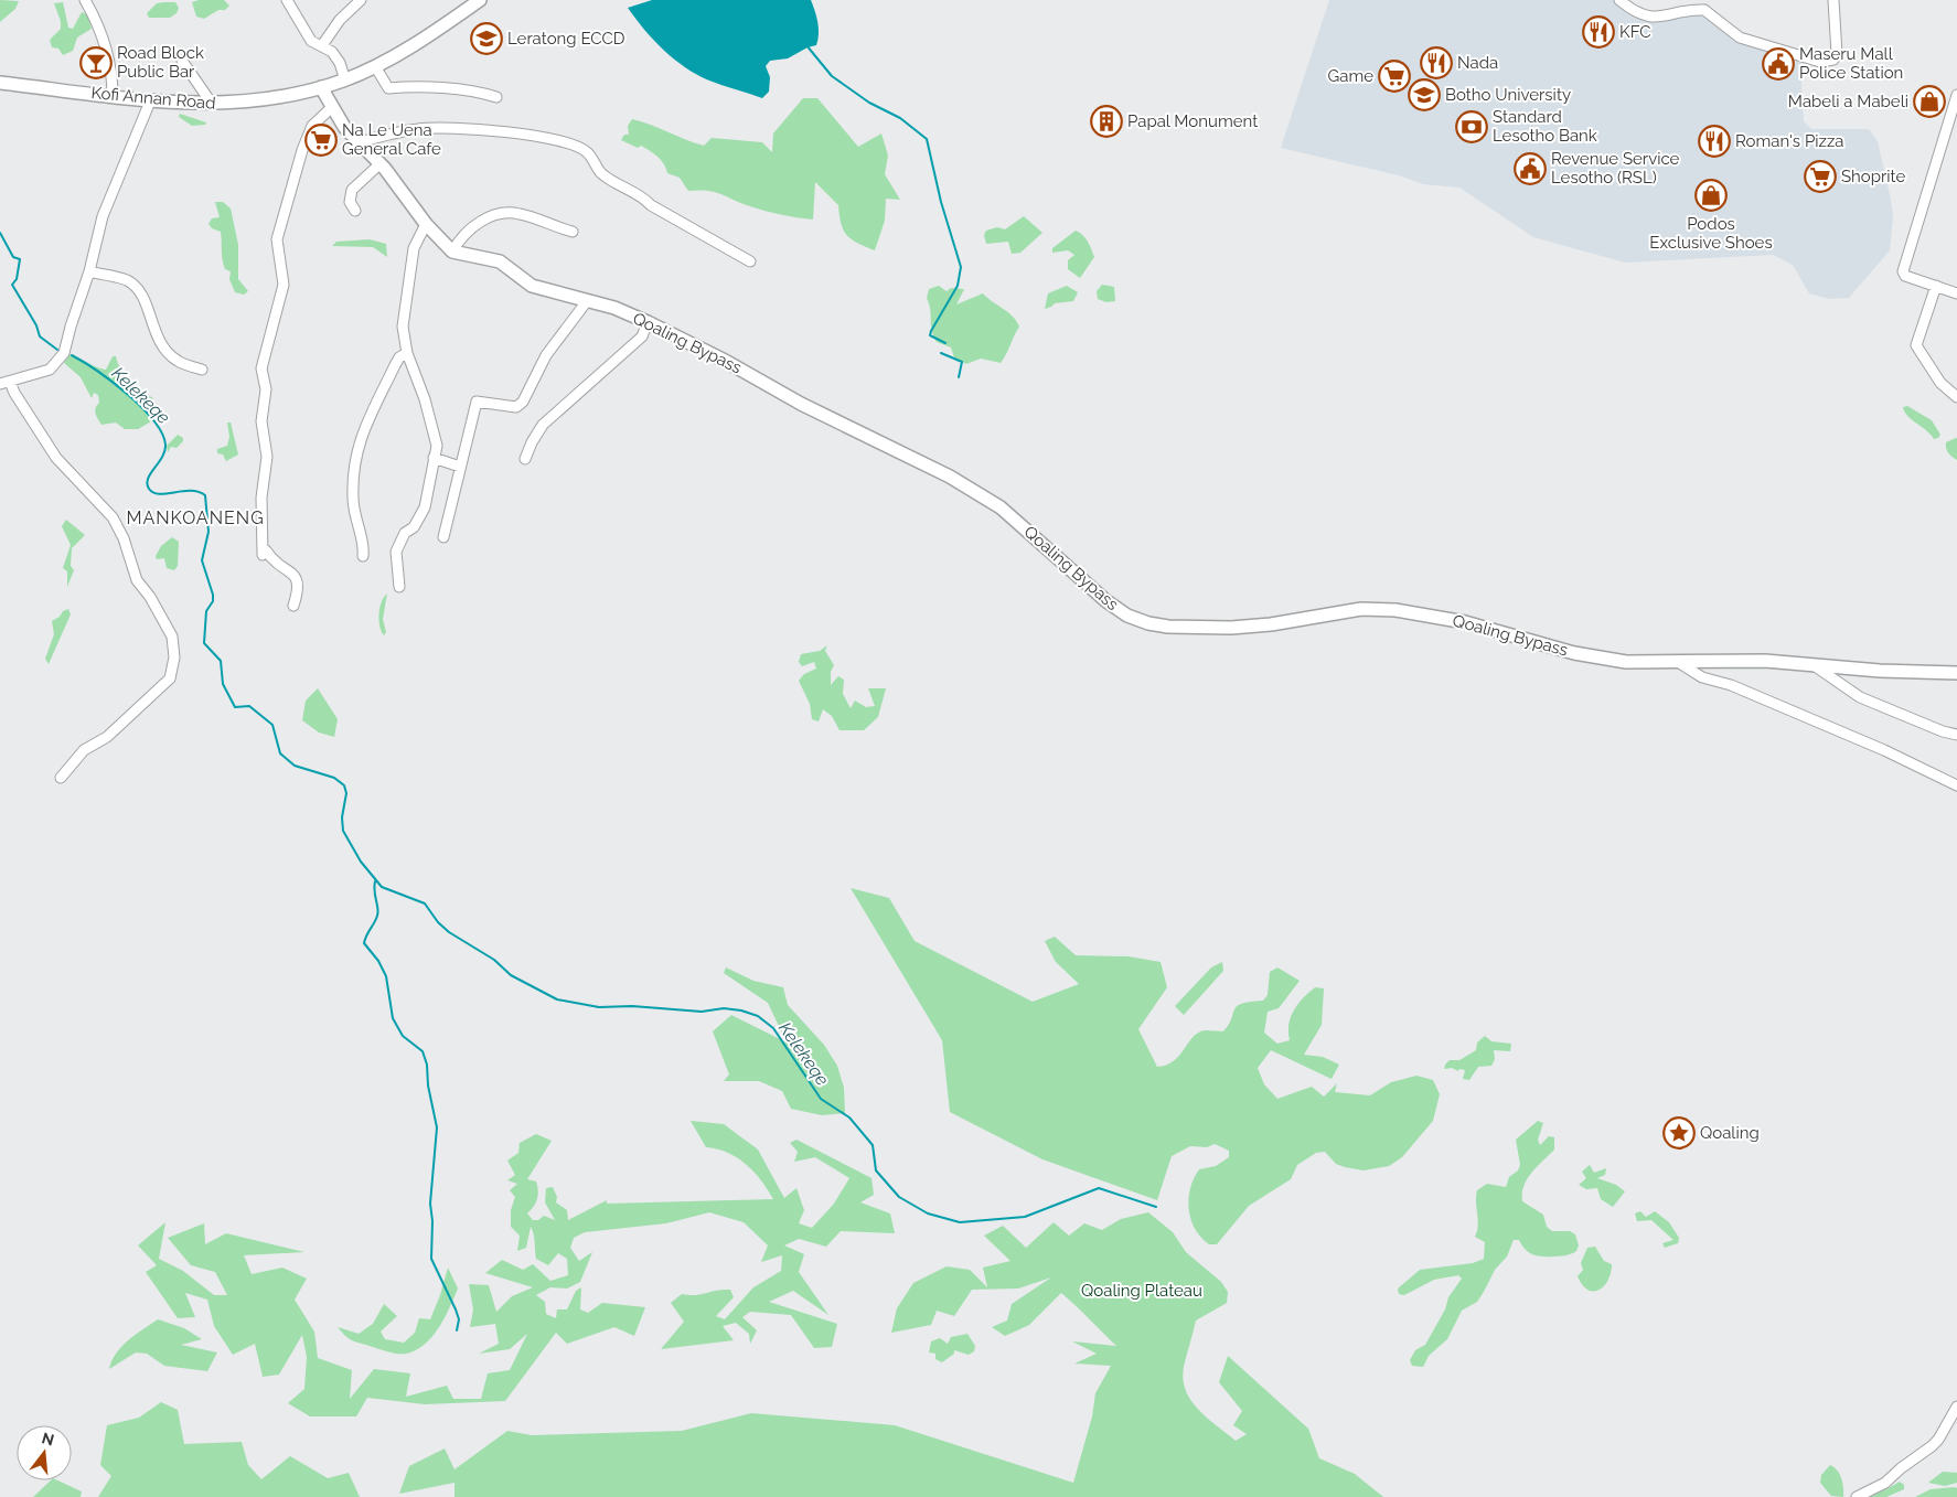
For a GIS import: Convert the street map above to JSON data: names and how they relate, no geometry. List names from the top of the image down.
{
  "streets": {
    "main road": ["Kofi Annan Road", "Qoaling Bypass"]
  },
  "districts": ["MANKOANENG"],
  "water": ["Kelekeqe"],
  "parks": ["Qoaling Plateau"],
  "places": {
    "restaurant": ["KFC", "Nada", "Roman's Pizza"],
    "school or university": ["Leratong ECCD", "Botho University"],
    "bar": ["Road Block Public Bar"],
    "public building": ["Maseru Mall Police Station", "Revenue Service Lesotho (RSL)"],
    "supermarket": ["Game", "Na Le Uena General Cafe", "Shoprite"],
    "shop": ["Mabeli a Mabeli", "Podos Exclusive Shoes"],
    "building": ["Papal Monument"],
    "bank": ["Standard Lesotho Bank"],
    "place": ["Qoaling"]
  },
  "north": "top"
}
